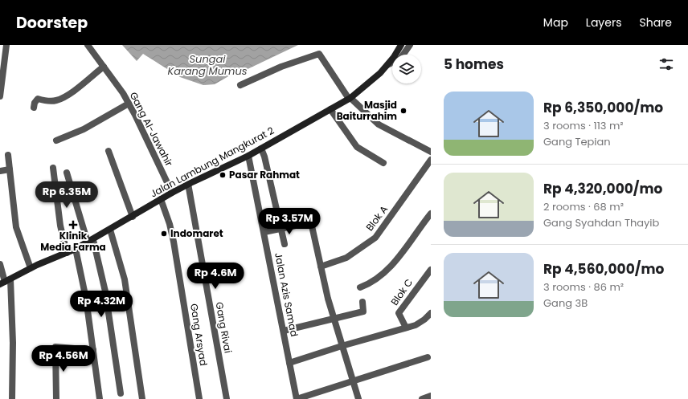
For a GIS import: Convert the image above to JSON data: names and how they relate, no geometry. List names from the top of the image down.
{
  "streets": {
    "street": [
      "Gang Al-Jawahir",
      "Jalan Lambung Mangkurat 2",
      "Blok A",
      "Blok C",
      "Jalan Azis Samad",
      "Gang Rivai",
      "Gang Arsyad"
    ]
  },
  "crossings": [
    ["Gang Al-Jawahir", "Jalan Lambung Mangkurat 2"],
    ["Jalan Lambung Mangkurat 2", "Jalan Azis Samad"],
    ["Jalan Lambung Mangkurat 2", "Gang Rivai"],
    ["Jalan Lambung Mangkurat 2", "Gang Arsyad"]
  ],
  "water": ["Sungai Karang Mumus"],
  "places": {
    "other": ["Masjid Baiturrahim", "Pasar Rahmat", "Indomaret"],
    "health": ["Klinik Media Farma"]
  },
  "page": {
    "header": "Doorstep",
    "nav": ["Map", "Layers", "Share"],
    "heading": "5 homes",
    "list": [
      {
        "name": "Rp 6,350,000/mo",
        "note": "3 rooms · 113 m² · Gang Tepian"
      },
      {
        "name": "Rp 4,320,000/mo",
        "note": "2 rooms · 68 m² · Gang Syahdan Thayib"
      },
      {
        "name": "Rp 4,560,000/mo",
        "note": "3 rooms · 86 m² · Gang 3B"
      }
    ],
    "price": [
      "Rp 6.35M",
      "Rp 3.57M",
      "Rp 4.6M",
      "Rp 4.32M",
      "Rp 4.56M"
    ]
  }
}
